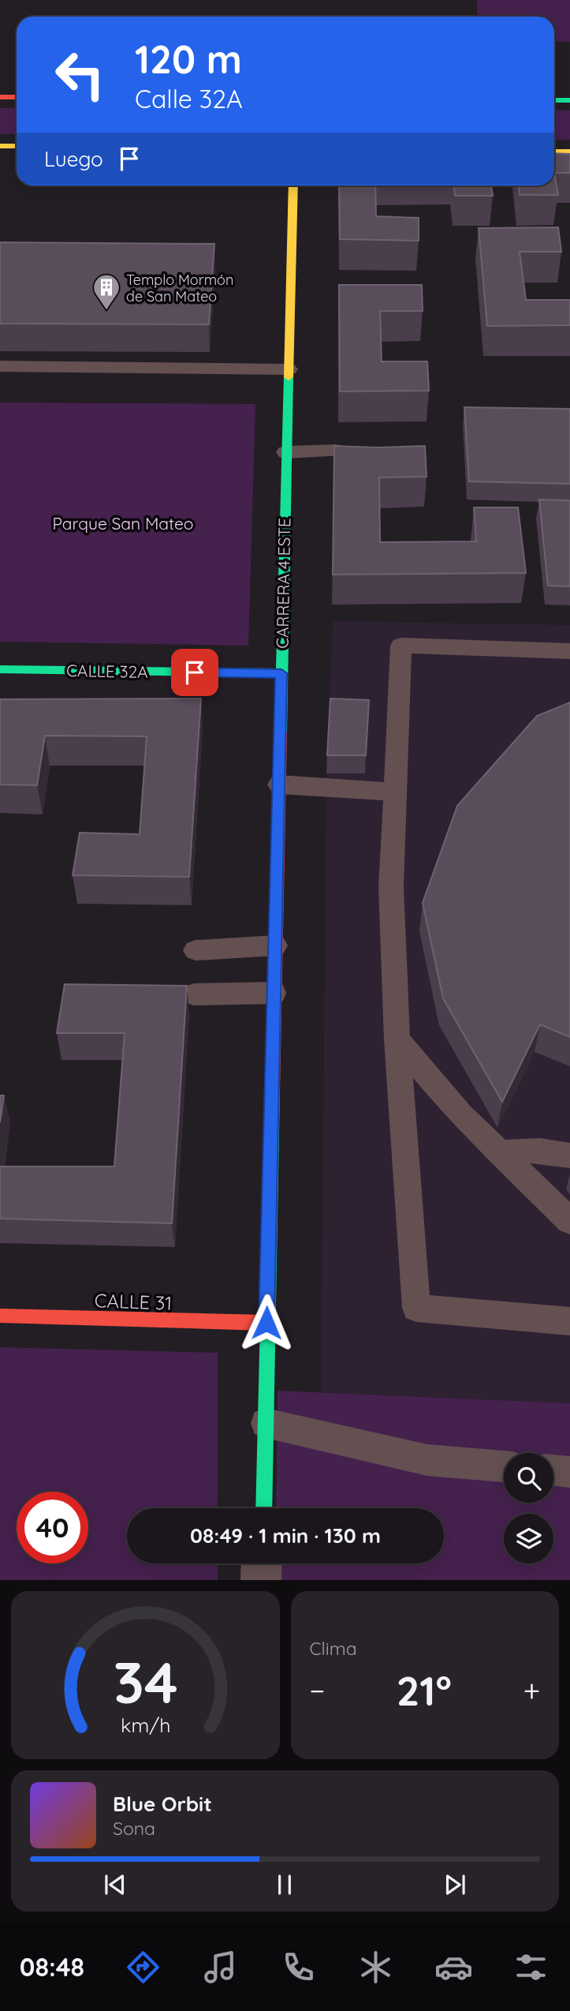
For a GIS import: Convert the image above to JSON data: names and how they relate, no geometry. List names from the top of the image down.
{
  "streets": {
    "street": ["CARRERA 4 ESTE", "CALLE 32A", "CALLE 31"]
  },
  "crossings": [
    ["CARRERA 4 ESTE", "CALLE 32A"],
    ["CARRERA 4 ESTE", "CALLE 31"]
  ],
  "parks": ["Parque San Mateo"],
  "places": {
    "building": ["Templo Mormón de San Mateo"]
  },
  "page": {
    "turn": ["120 m", "Calle 32A"],
    "then": "Luego",
    "limit": "40",
    "trip": "08:49 · 1 min · 130 m",
    "tile": "Clima",
    "heat": ["−", "21°", "+"],
    "song": ["Blue Orbit", "Sona"],
    "tabs": "08:48",
    "gauge": ["34", "km/h"]
  }
}
